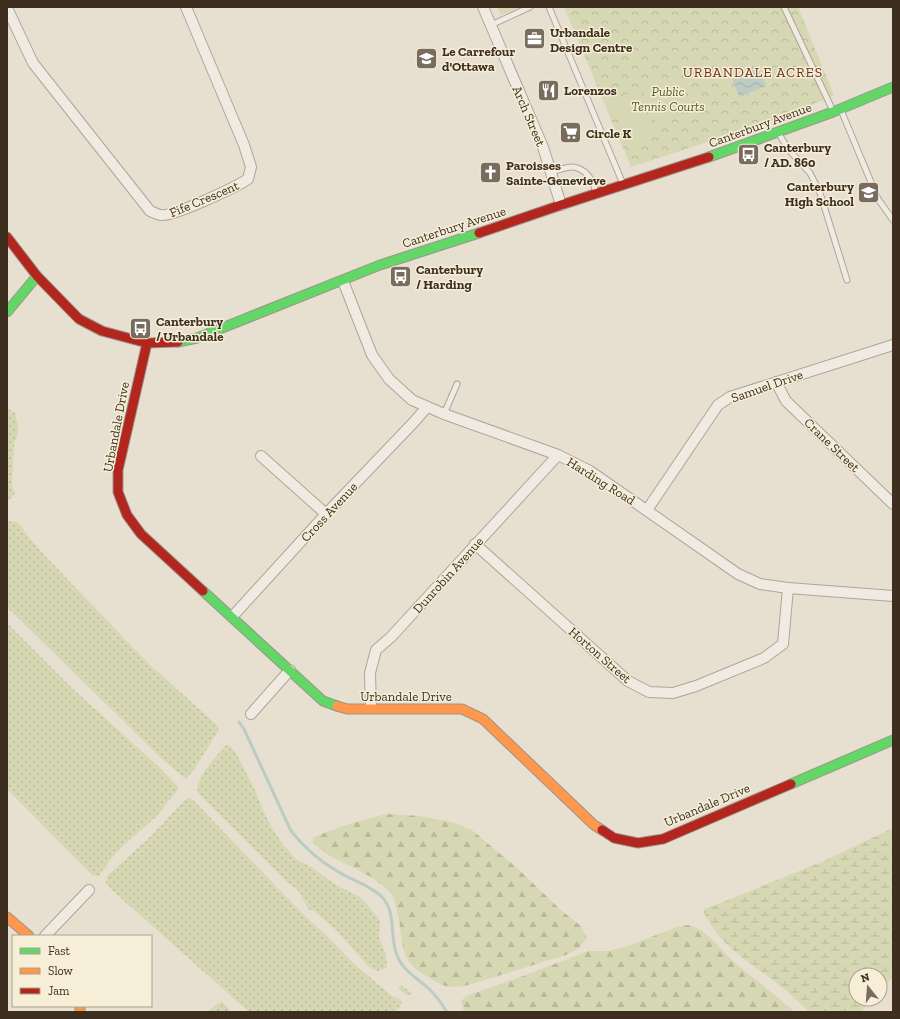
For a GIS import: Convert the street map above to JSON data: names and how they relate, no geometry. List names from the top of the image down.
{
  "streets": {
    "street": [
      "Arch Street",
      "Canterbury Avenue",
      "Fife Crescent",
      "Samuel Drive",
      "Urbandale Drive",
      "Crane Street",
      "Harding Road",
      "Cross Avenue",
      "Dunrobin Avenue",
      "Horton Street"
    ]
  },
  "crossings": [
    ["Arch Street", "Canterbury Avenue"],
    ["Canterbury Avenue", "Urbandale Drive"],
    ["Canterbury Avenue", "Harding Road"],
    ["Samuel Drive", "Crane Street"],
    ["Samuel Drive", "Harding Road"],
    ["Urbandale Drive", "Cross Avenue"],
    ["Urbandale Drive", "Dunrobin Avenue"],
    ["Harding Road", "Cross Avenue"],
    ["Harding Road", "Dunrobin Avenue"],
    ["Harding Road", "Horton Street"],
    ["Dunrobin Avenue", "Horton Street"]
  ],
  "districts": ["URBANDALE ACRES"],
  "parks": ["Public Tennis Courts"],
  "places": {
    "office": ["Urbandale Design Centre"],
    "school or university": ["Le Carrefour d'Ottawa", "Canterbury High School"],
    "restaurant": ["Lorenzos"],
    "supermarket": ["Circle K"],
    "bus stop": ["Canterbury / AD. 860", "Canterbury / Harding", "Canterbury / Urbandale"],
    "church": ["Paroisses Sainte-Genevieve"]
  },
  "legend": ["Fast", "Slow", "Jam"],
  "north": "top"
}
